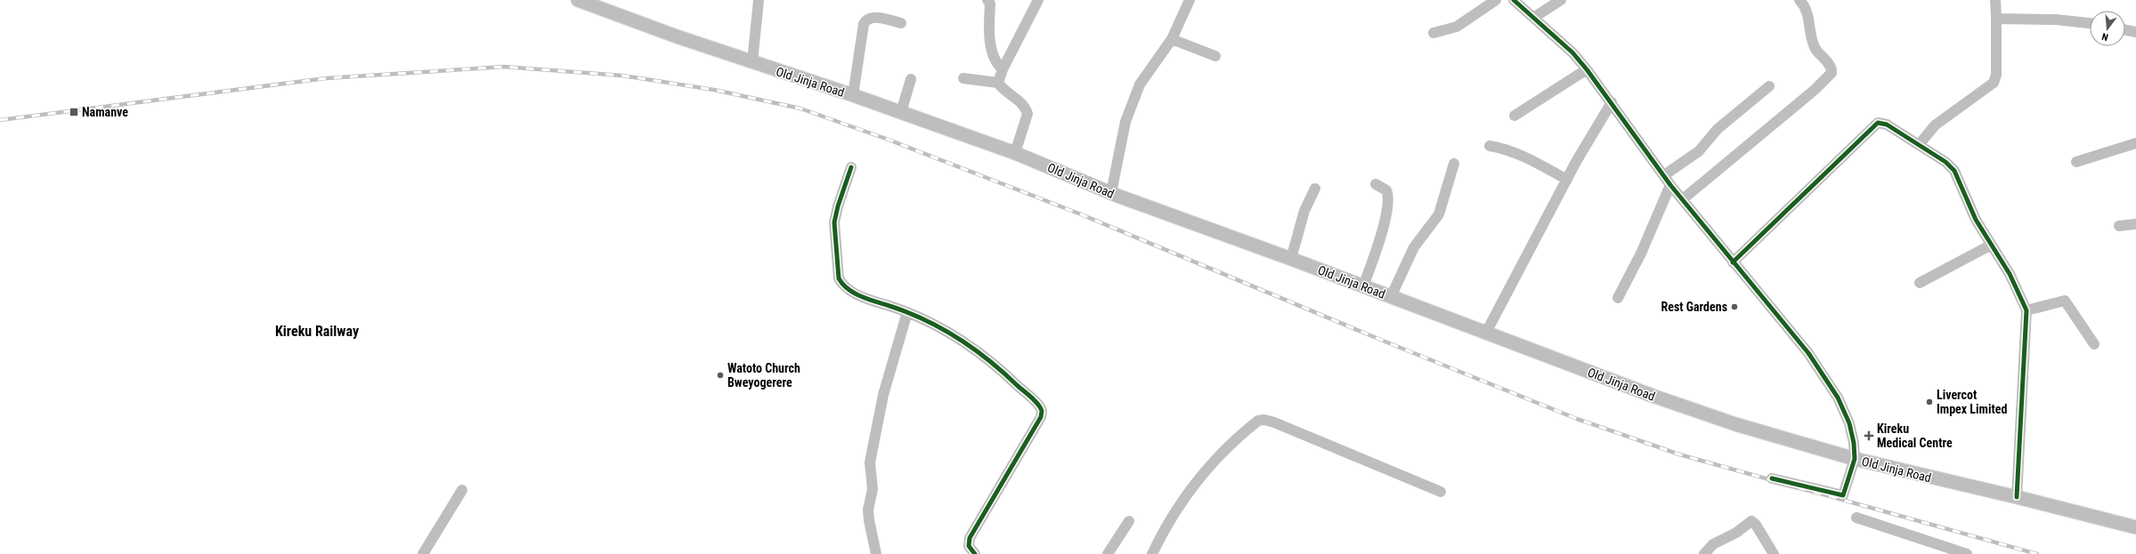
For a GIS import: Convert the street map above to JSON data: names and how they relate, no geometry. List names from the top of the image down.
{
  "streets": {
    "main road": ["Old Jinja Road"]
  },
  "districts": ["Kireku Railway"],
  "places": {
    "transit": ["Namanve"],
    "other": ["Rest Gardens", "Watoto Church Bweyogerere", "Livercot Impex Limited"],
    "health": ["Kireku Medical Centre"]
  },
  "north": "bottom"
}
